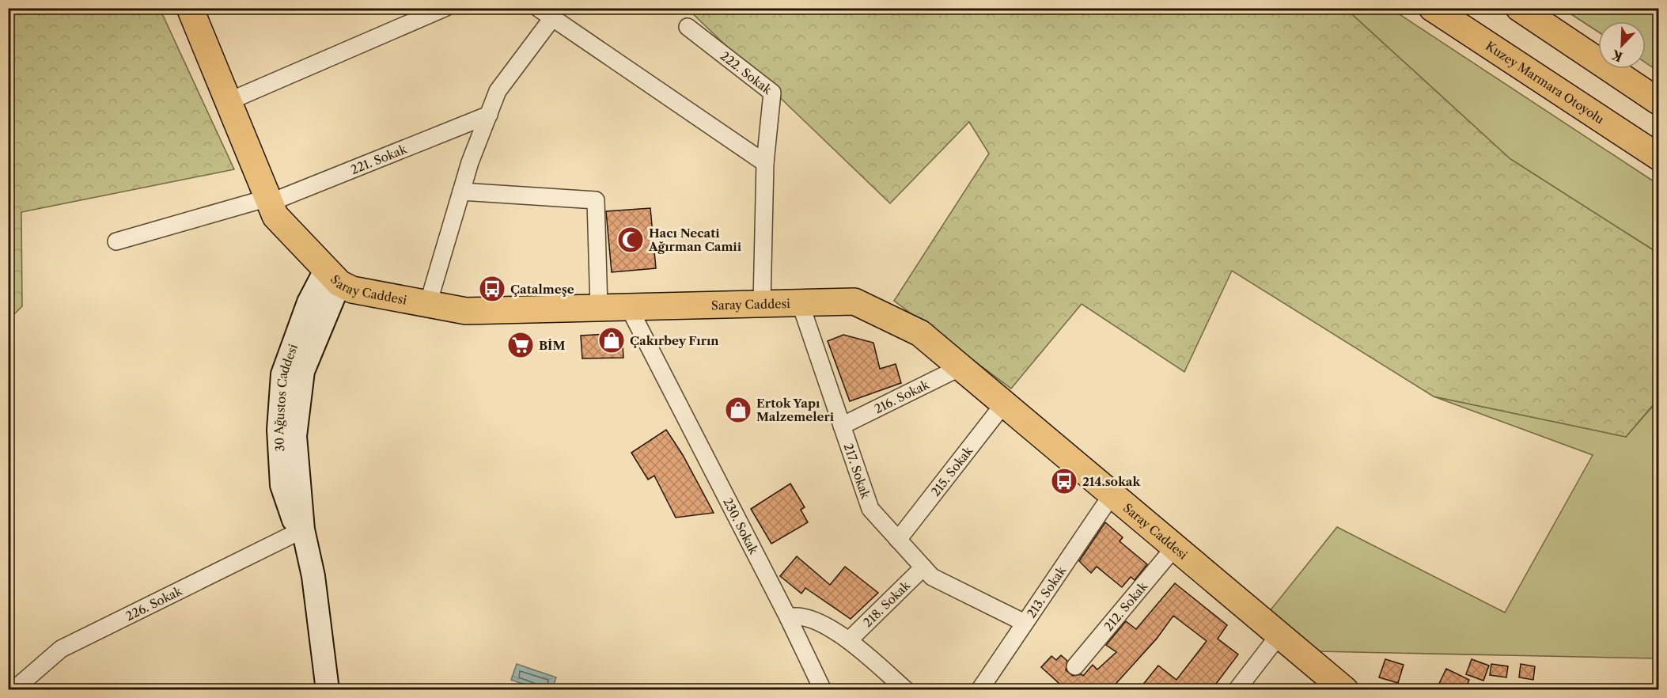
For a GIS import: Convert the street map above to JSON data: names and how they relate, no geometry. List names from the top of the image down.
{
  "streets": {
    "main road": ["Kuzey Marmara Otoyolu", "Saray Caddesi", "30 Ağustos Caddesi"],
    "street": [
      "222. Sokak",
      "221. Sokak",
      "216. Sokak",
      "217. Sokak",
      "215. Sokak",
      "230. Sokak",
      "213. Sokak",
      "226. Sokak",
      "218. Sokak",
      "212. Sokak"
    ]
  },
  "crossings": [
    ["221. Sokak", "Saray Caddesi"],
    ["Saray Caddesi", "216. Sokak"],
    ["Saray Caddesi", "30 Ağustos Caddesi"],
    ["Saray Caddesi", "217. Sokak"],
    ["Saray Caddesi", "215. Sokak"],
    ["Saray Caddesi", "230. Sokak"],
    ["Saray Caddesi", "213. Sokak"],
    ["Saray Caddesi", "212. Sokak"],
    ["216. Sokak", "217. Sokak"],
    ["30 Ağustos Caddesi", "226. Sokak"],
    ["217. Sokak", "215. Sokak"],
    ["217. Sokak", "213. Sokak"],
    ["217. Sokak", "218. Sokak"]
  ],
  "places": {
    "mosque": ["Hacı Necati Ağırman Camii"],
    "bus stop": ["Çatalmeşe", "214.sokak"],
    "shop": ["Çakırbey Fırın", "Ertok Yapı Malzemeleri"],
    "supermarket": ["BİM"]
  },
  "north": "bottom left"
}
